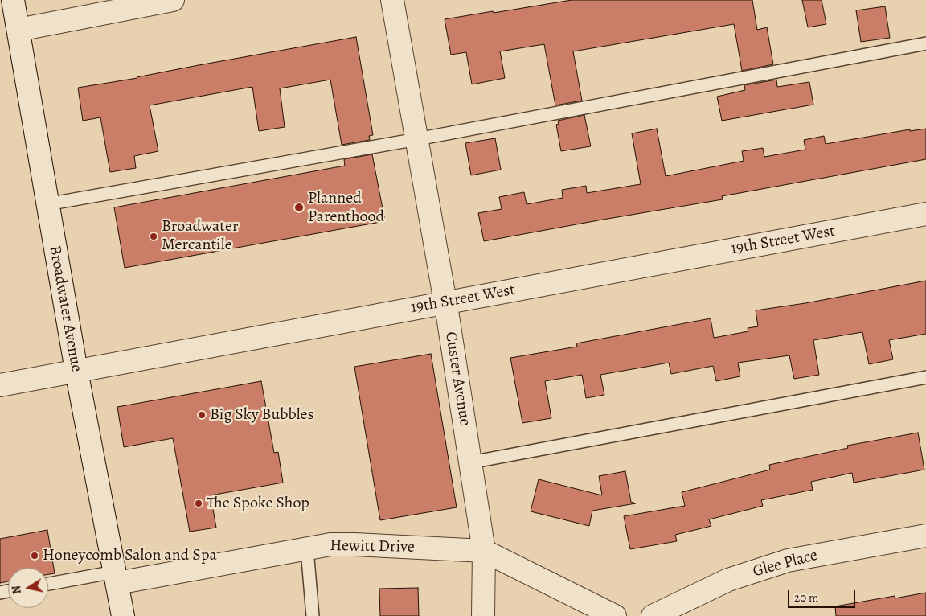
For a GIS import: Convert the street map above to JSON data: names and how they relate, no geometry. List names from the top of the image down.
{
  "streets": {
    "street": [
      "19th Street West",
      "Broadwater Avenue",
      "Custer Avenue",
      "Hewitt Drive",
      "Glee Place"
    ]
  },
  "crossings": [
    ["19th Street West", "Broadwater Avenue"],
    ["19th Street West", "Custer Avenue"],
    ["Broadwater Avenue", "Hewitt Drive"],
    ["Custer Avenue", "Hewitt Drive"]
  ],
  "places": [
    "Planned Parenthood",
    "Broadwater Mercantile",
    "Big Sky Bubbles",
    "The Spoke Shop",
    "Honeycomb Salon and Spa"
  ],
  "scale_bar": "20 m",
  "north": "left"
}
